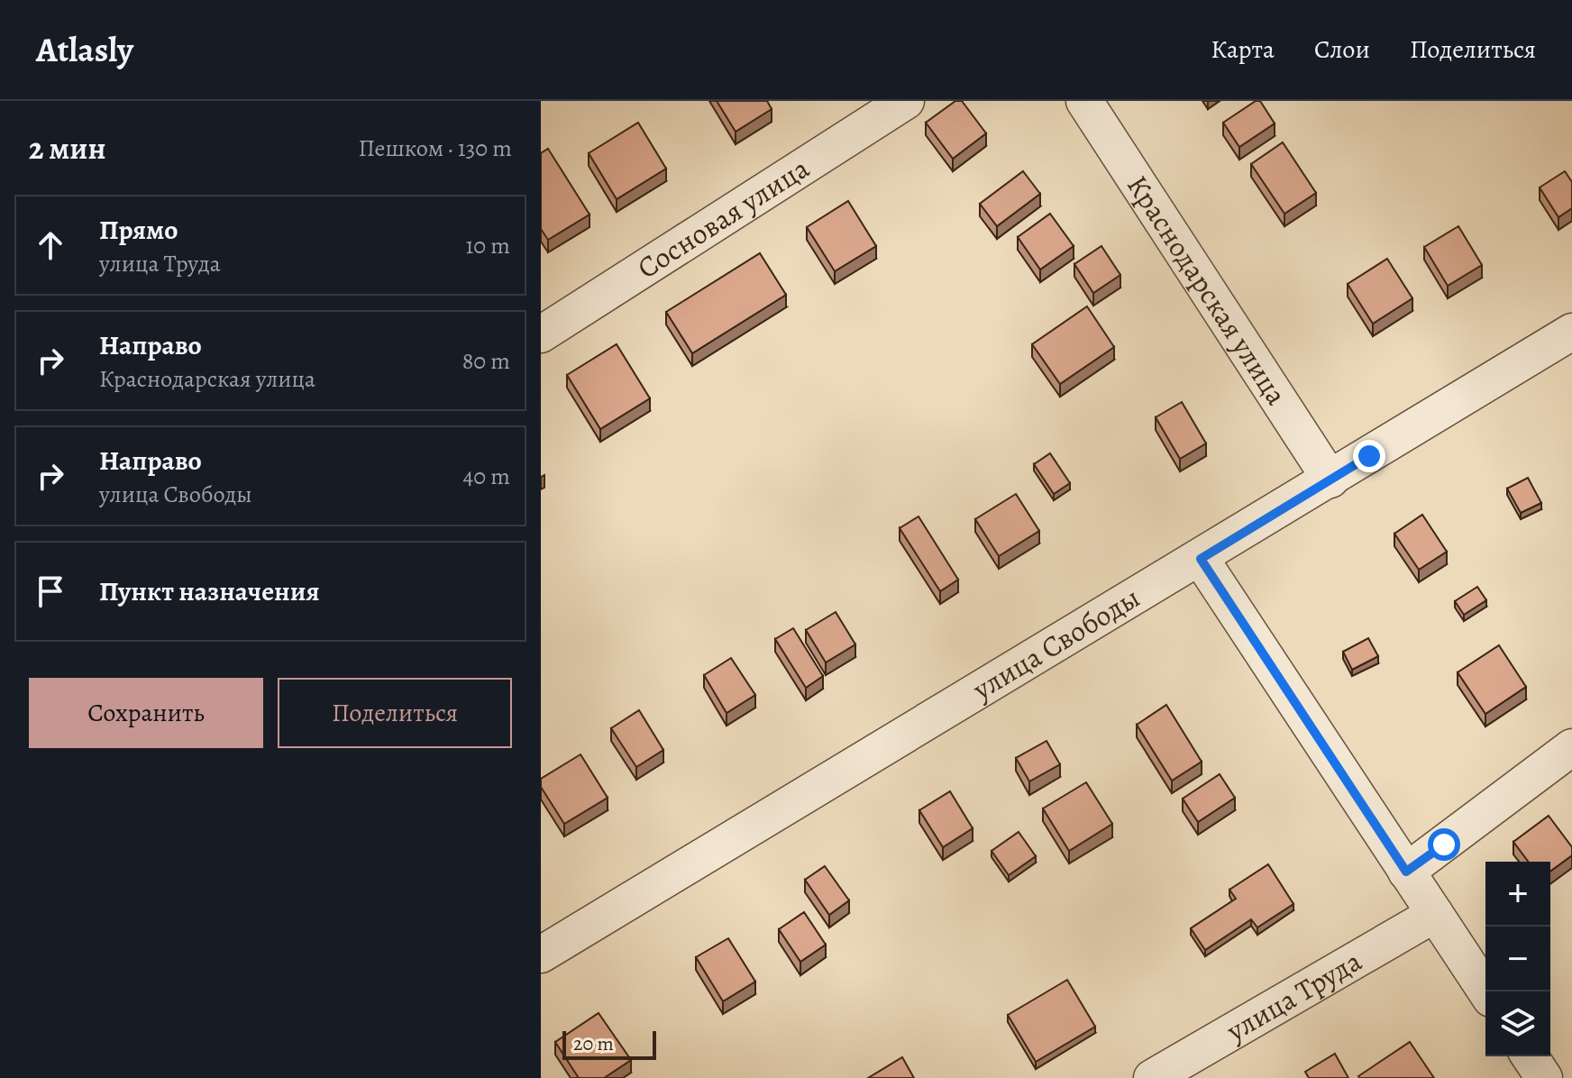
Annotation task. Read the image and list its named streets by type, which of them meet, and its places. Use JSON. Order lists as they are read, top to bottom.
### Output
{
  "streets": {
    "street": [
      "Сосновая улица",
      "Краснодарская улица",
      "улица Свободы",
      "улица Труда"
    ]
  },
  "crossings": [
    ["Краснодарская улица", "улица Свободы"]
  ],
  "scale_bar": "20 m",
  "page": {
    "header": "Atlasly",
    "nav": ["Карта", "Слои", "Поделиться"],
    "heading": ["2 мин", "Пешком · 130 m"],
    "list": [
      ["Прямо", "улица Труда", "10 m"],
      ["Направо", "Краснодарская улица", "80 m"],
      ["Направо", "улица Свободы", "40 m"],
      "Пункт назначения"
    ],
    "buttons": ["Сохранить", "Поделиться"],
    "map_buttons": ["+", "−"],
    "scale": "20 m"
  }
}
